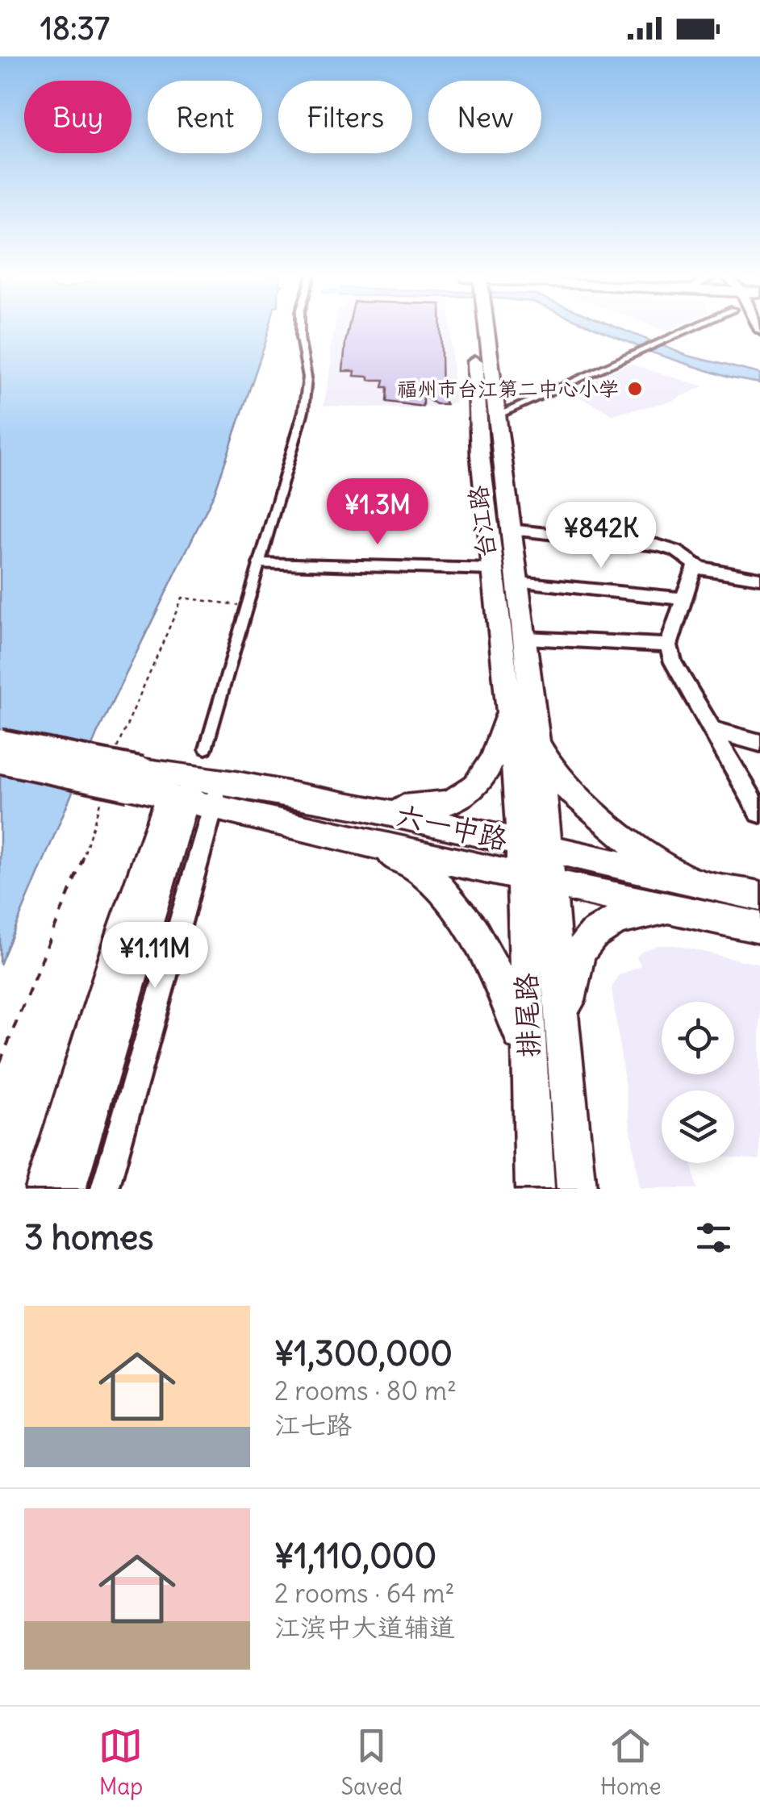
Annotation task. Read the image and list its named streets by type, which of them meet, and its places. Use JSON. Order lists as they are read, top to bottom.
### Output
{
  "streets": {
    "main road": ["台江路", "六一中路", "排尾路"]
  },
  "crossings": [
    ["台江路", "六一中路"],
    ["台江路", "排尾路"],
    ["六一中路", "排尾路"]
  ],
  "places": ["福州市台江第二中心小学"],
  "page": {
    "status": "18:37",
    "chip": [
      "Buy",
      "Rent",
      "Filters",
      "New"
    ],
    "price": ["¥1.3M", "¥842K", "¥1.11M"],
    "heading": "3 homes",
    "list": [
      {
        "name": "¥1,300,000",
        "note": "2 rooms · 80 m² · 江七路"
      },
      {
        "name": "¥1,110,000",
        "note": "2 rooms · 64 m² · 江滨中大道辅道"
      }
    ],
    "tabs": ["Map", "Saved", "Home"]
  }
}
